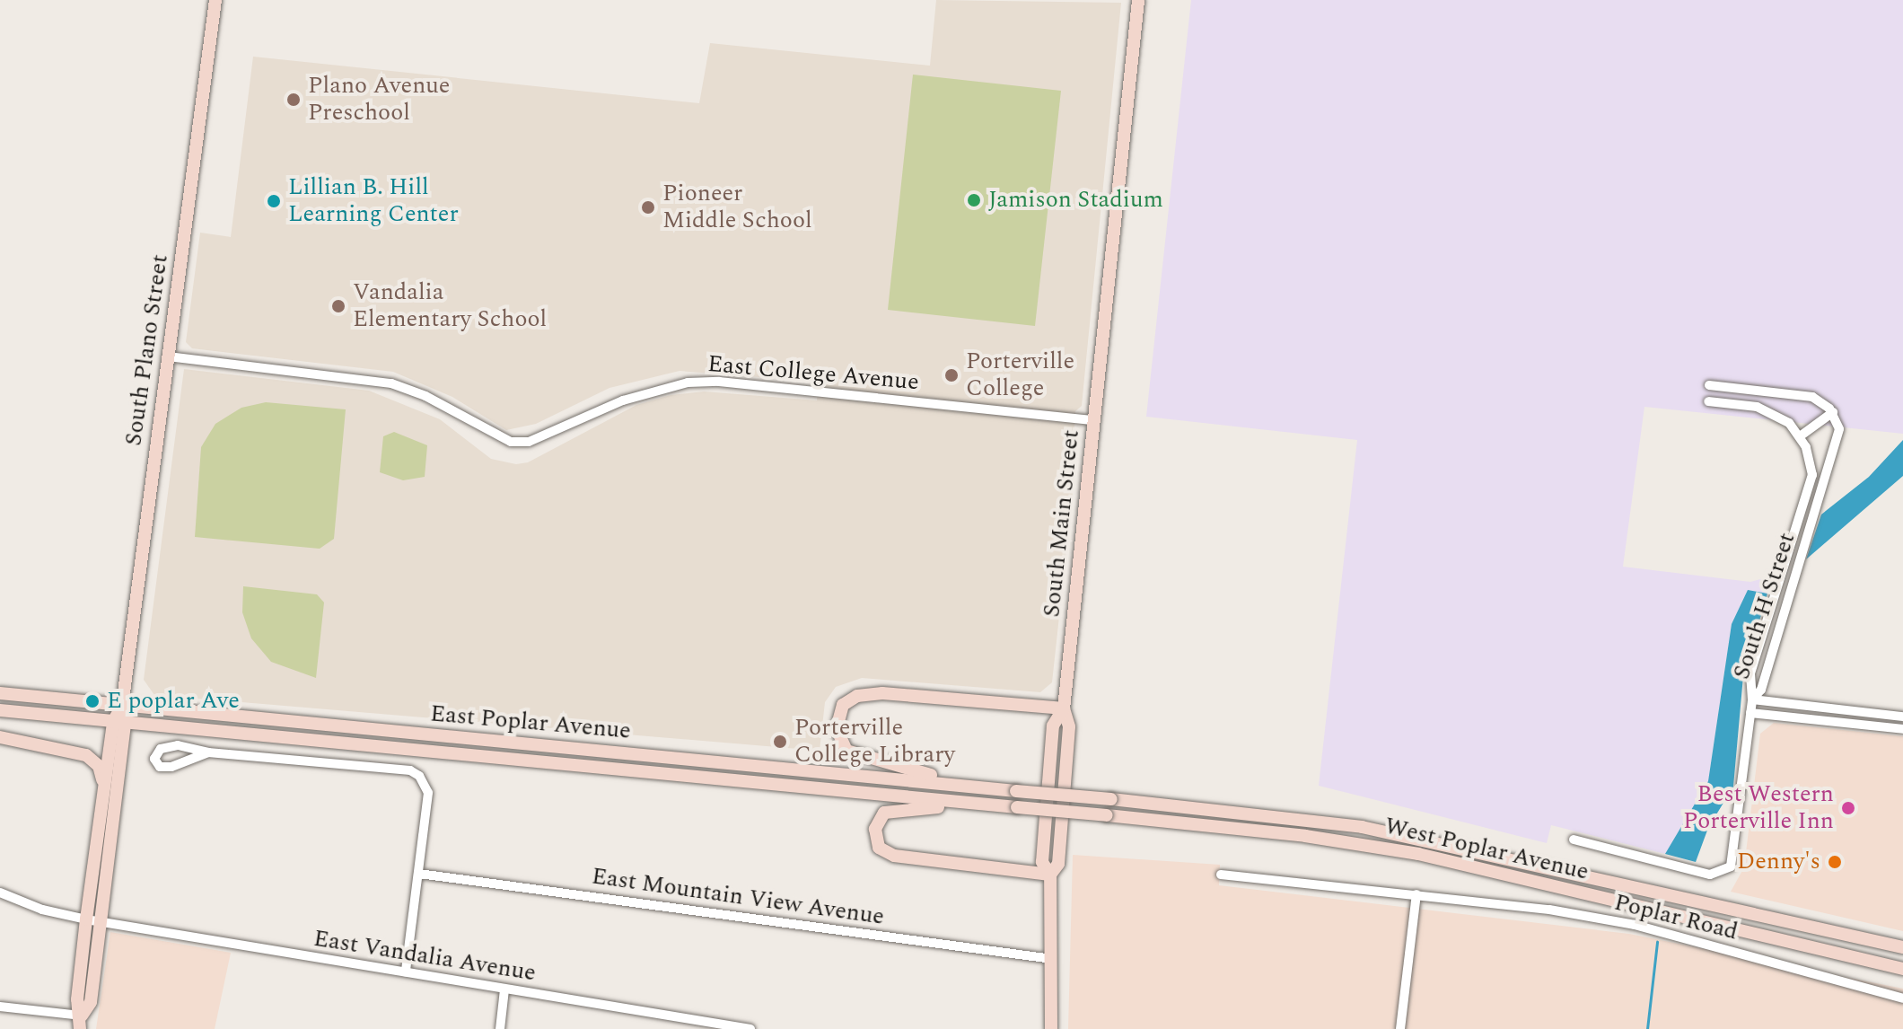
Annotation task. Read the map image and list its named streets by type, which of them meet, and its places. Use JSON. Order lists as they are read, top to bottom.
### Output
{
  "streets": {
    "main road": [
      "South Plano Street",
      "South Main Street",
      "East Poplar Avenue",
      "West Poplar Avenue"
    ],
    "street": [
      "East College Avenue",
      "South H Street",
      "East Mountain View Avenue",
      "Poplar Road",
      "East Vandalia Avenue"
    ]
  },
  "crossings": [
    ["South Plano Street", "East College Avenue"],
    ["South Plano Street", "East Poplar Avenue"],
    ["South Plano Street", "East Vandalia Avenue"],
    ["East College Avenue", "South Main Street"],
    ["South Main Street", "East Mountain View Avenue"],
    ["East Poplar Avenue", "West Poplar Avenue"]
  ],
  "places": [
    "Plano Avenue Preschool",
    "Jamison Stadium",
    "Lillian B. Hill Learning Center",
    "Pioneer Middle School",
    "Vandalia Elementary School",
    "Porterville College",
    "E poplar Ave",
    "Porterville College Library",
    "Best Western Porterville Inn",
    "Denny's"
  ]
}
